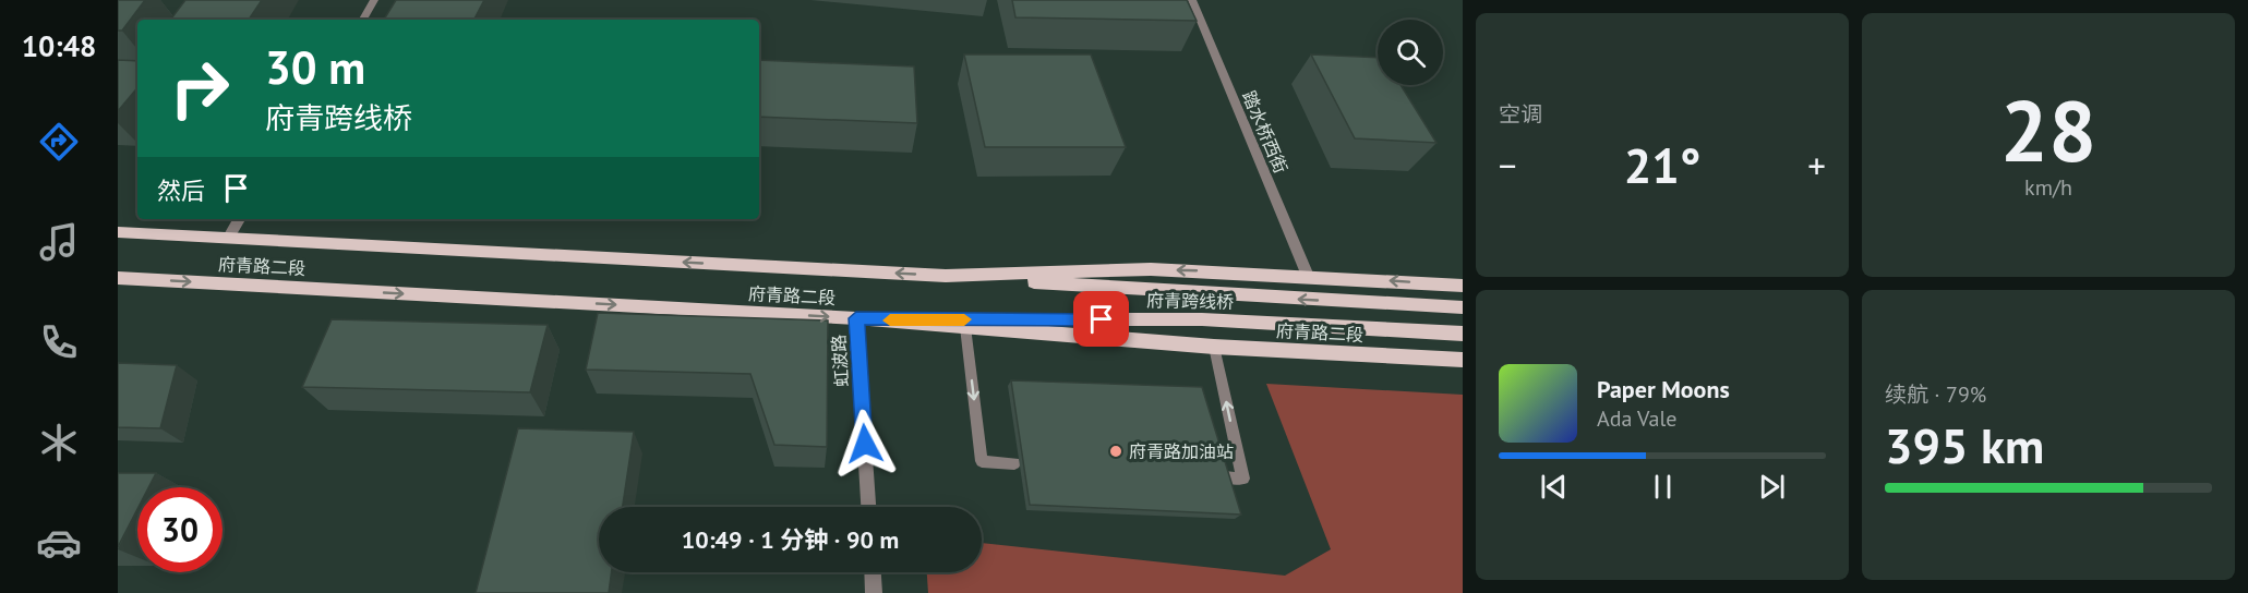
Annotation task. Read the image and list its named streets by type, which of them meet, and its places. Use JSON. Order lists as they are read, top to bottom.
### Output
{
  "streets": {
    "main road": ["府青路二段", "府青跨线桥"],
    "street": ["踏水桥西街", "虹波路"]
  },
  "crossings": [
    ["踏水桥西街", "府青路二段"],
    ["府青路二段", "府青跨线桥"],
    ["府青路二段", "虹波路"]
  ],
  "places": ["府青路加油站"],
  "page": {
    "tabs": "10:48",
    "tile": [
      "空调",
      ["28", "km/h"],
      ["续航 · 79%", "395 km"]
    ],
    "turn": ["30 m", "府青跨线桥"],
    "heat": ["−", "21°", "+"],
    "then": "然后",
    "song": ["Paper Moons", "Ada Vale"],
    "limit": "30",
    "trip": "10:49 · 1 分钟 · 90 m"
  }
}
